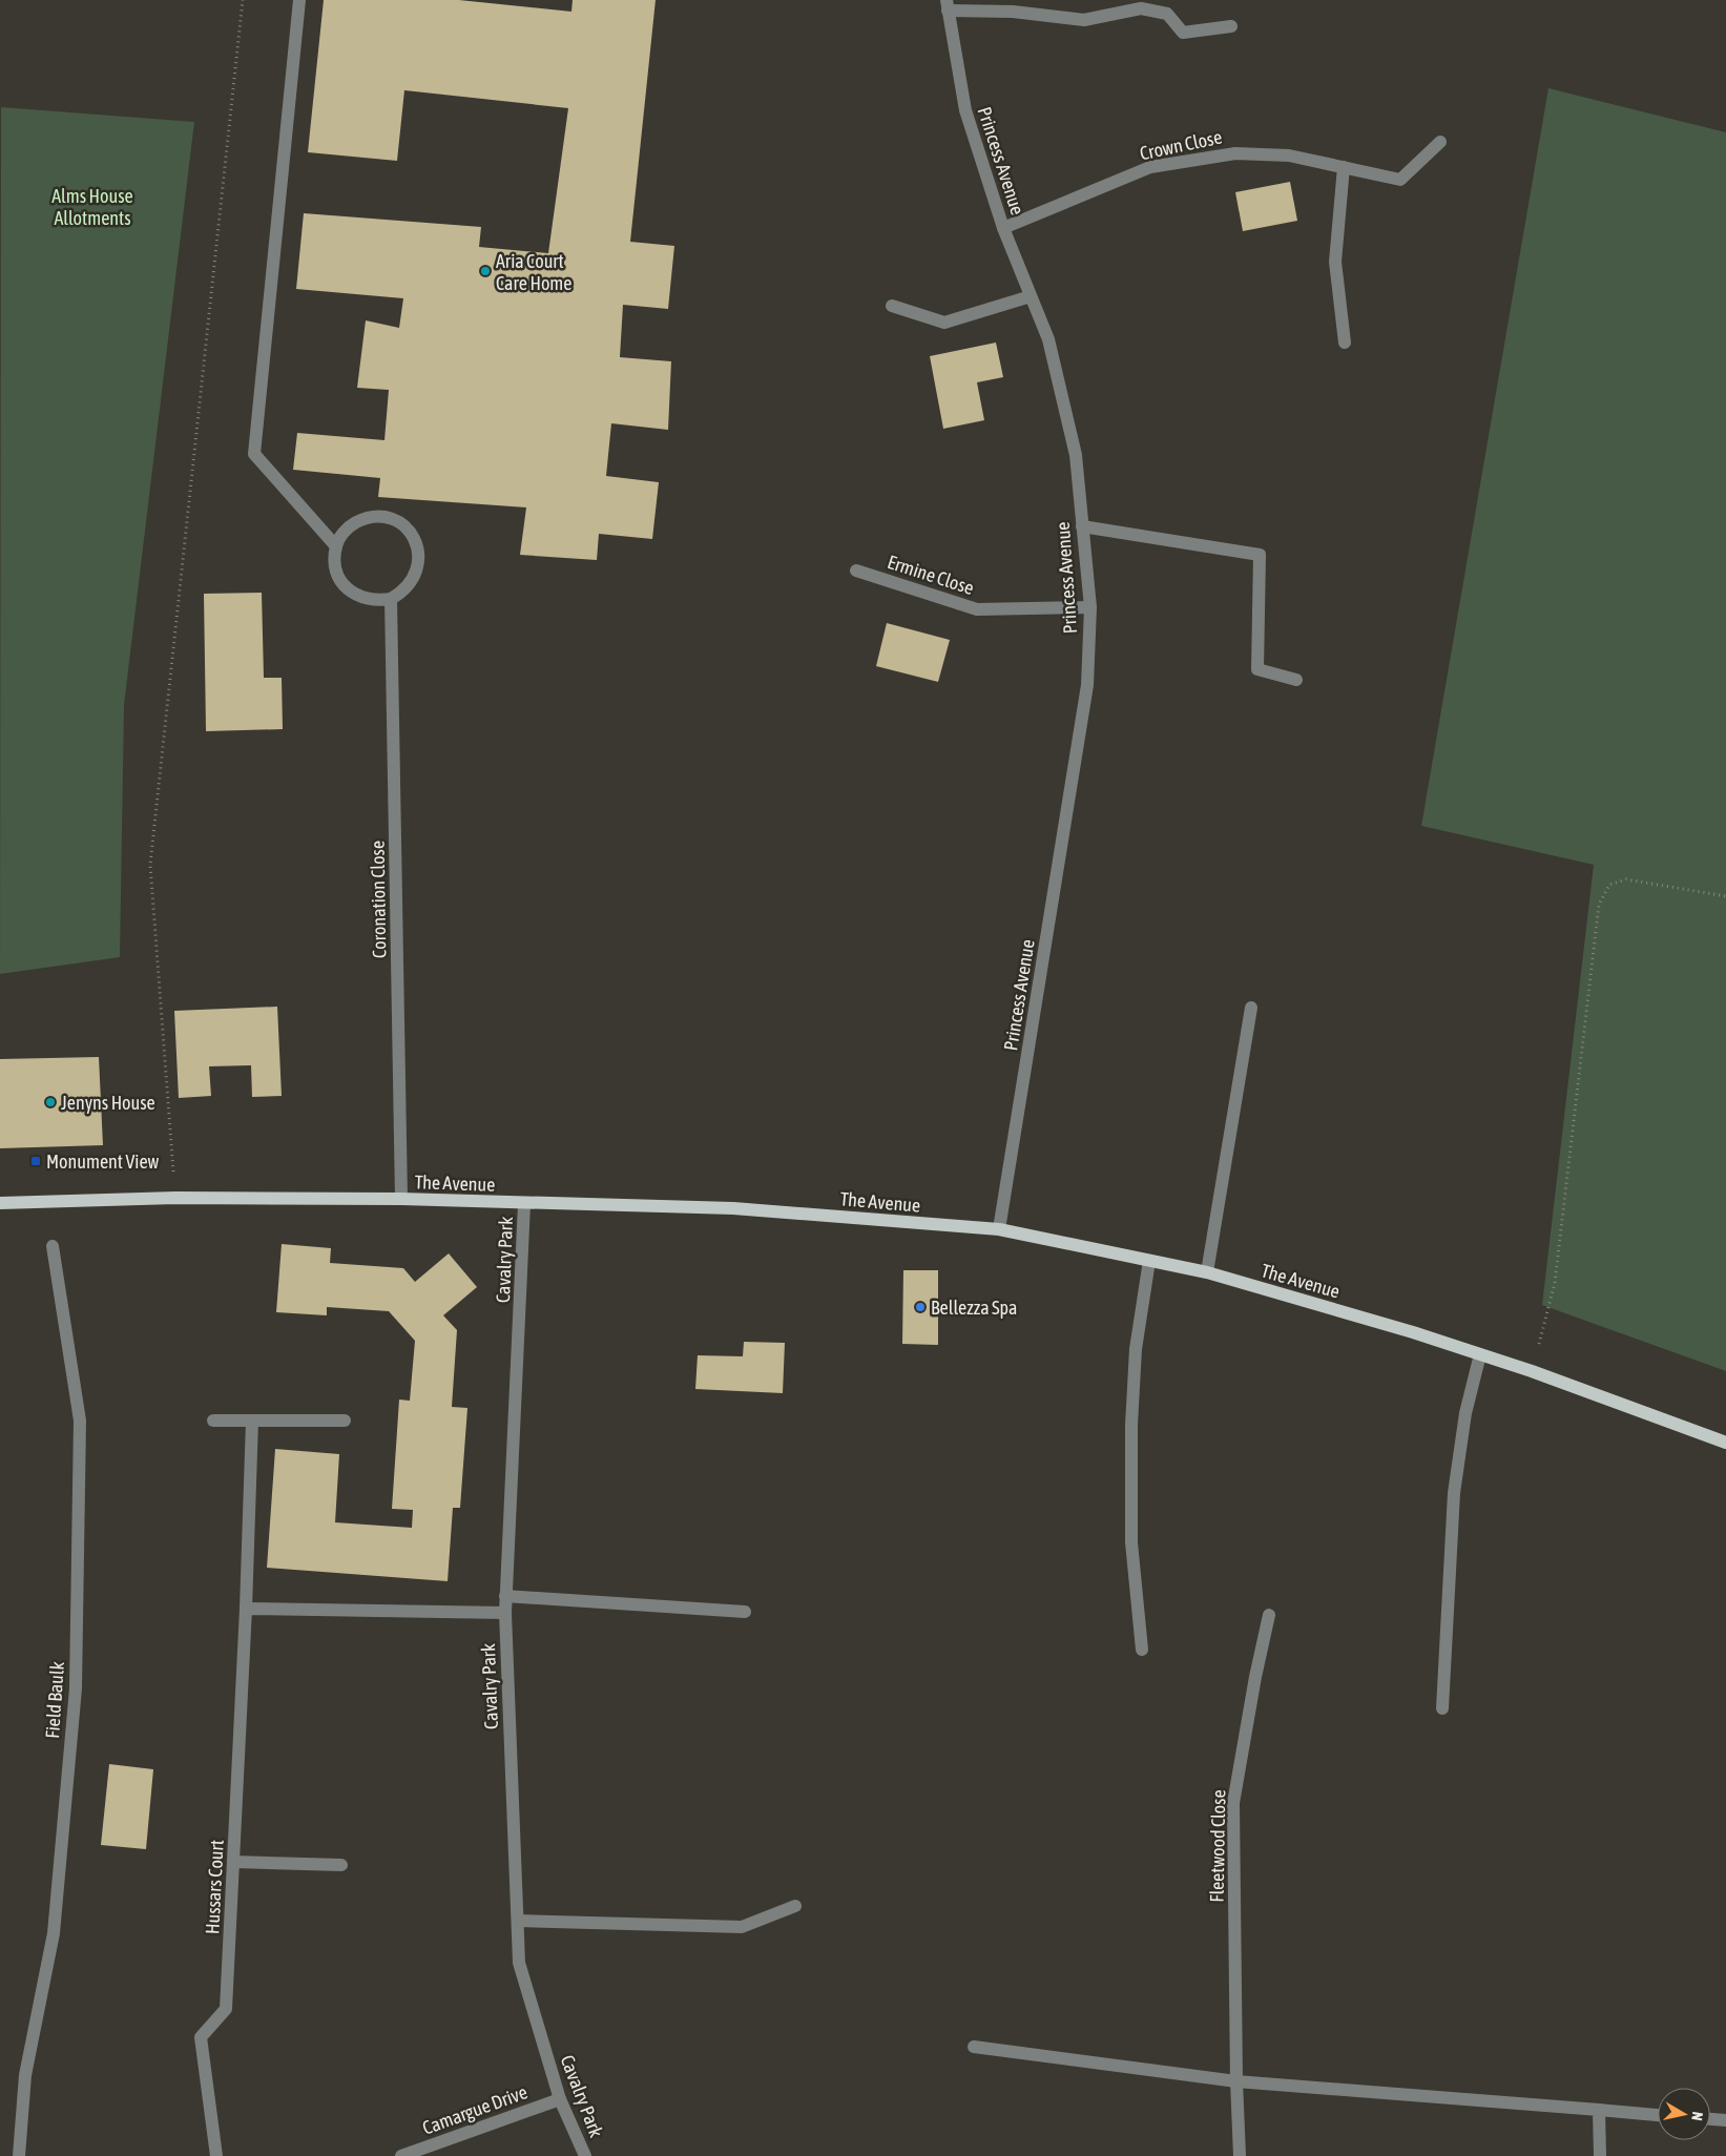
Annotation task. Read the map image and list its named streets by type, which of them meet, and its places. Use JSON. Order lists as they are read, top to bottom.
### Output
{
  "streets": {
    "main road": ["The Avenue"],
    "street": [
      "Crown Close",
      "Princess Avenue",
      "Ermine Close",
      "Coronation Close",
      "Cavalry Park",
      "Field Baulk",
      "Fleetwood Close",
      "Hussars Court",
      "Camargue Drive"
    ]
  },
  "crossings": [
    ["Crown Close", "Princess Avenue"],
    ["Princess Avenue", "Ermine Close"],
    ["Princess Avenue", "The Avenue"],
    ["Coronation Close", "The Avenue"],
    ["The Avenue", "Cavalry Park"],
    ["Cavalry Park", "Camargue Drive"]
  ],
  "parks": ["Alms House Allotments"],
  "places": {
    "other": ["Aria Court Care Home", "Jenyns House", "Bellezza Spa"],
    "transit": ["Monument View"]
  },
  "north": "right"
}
